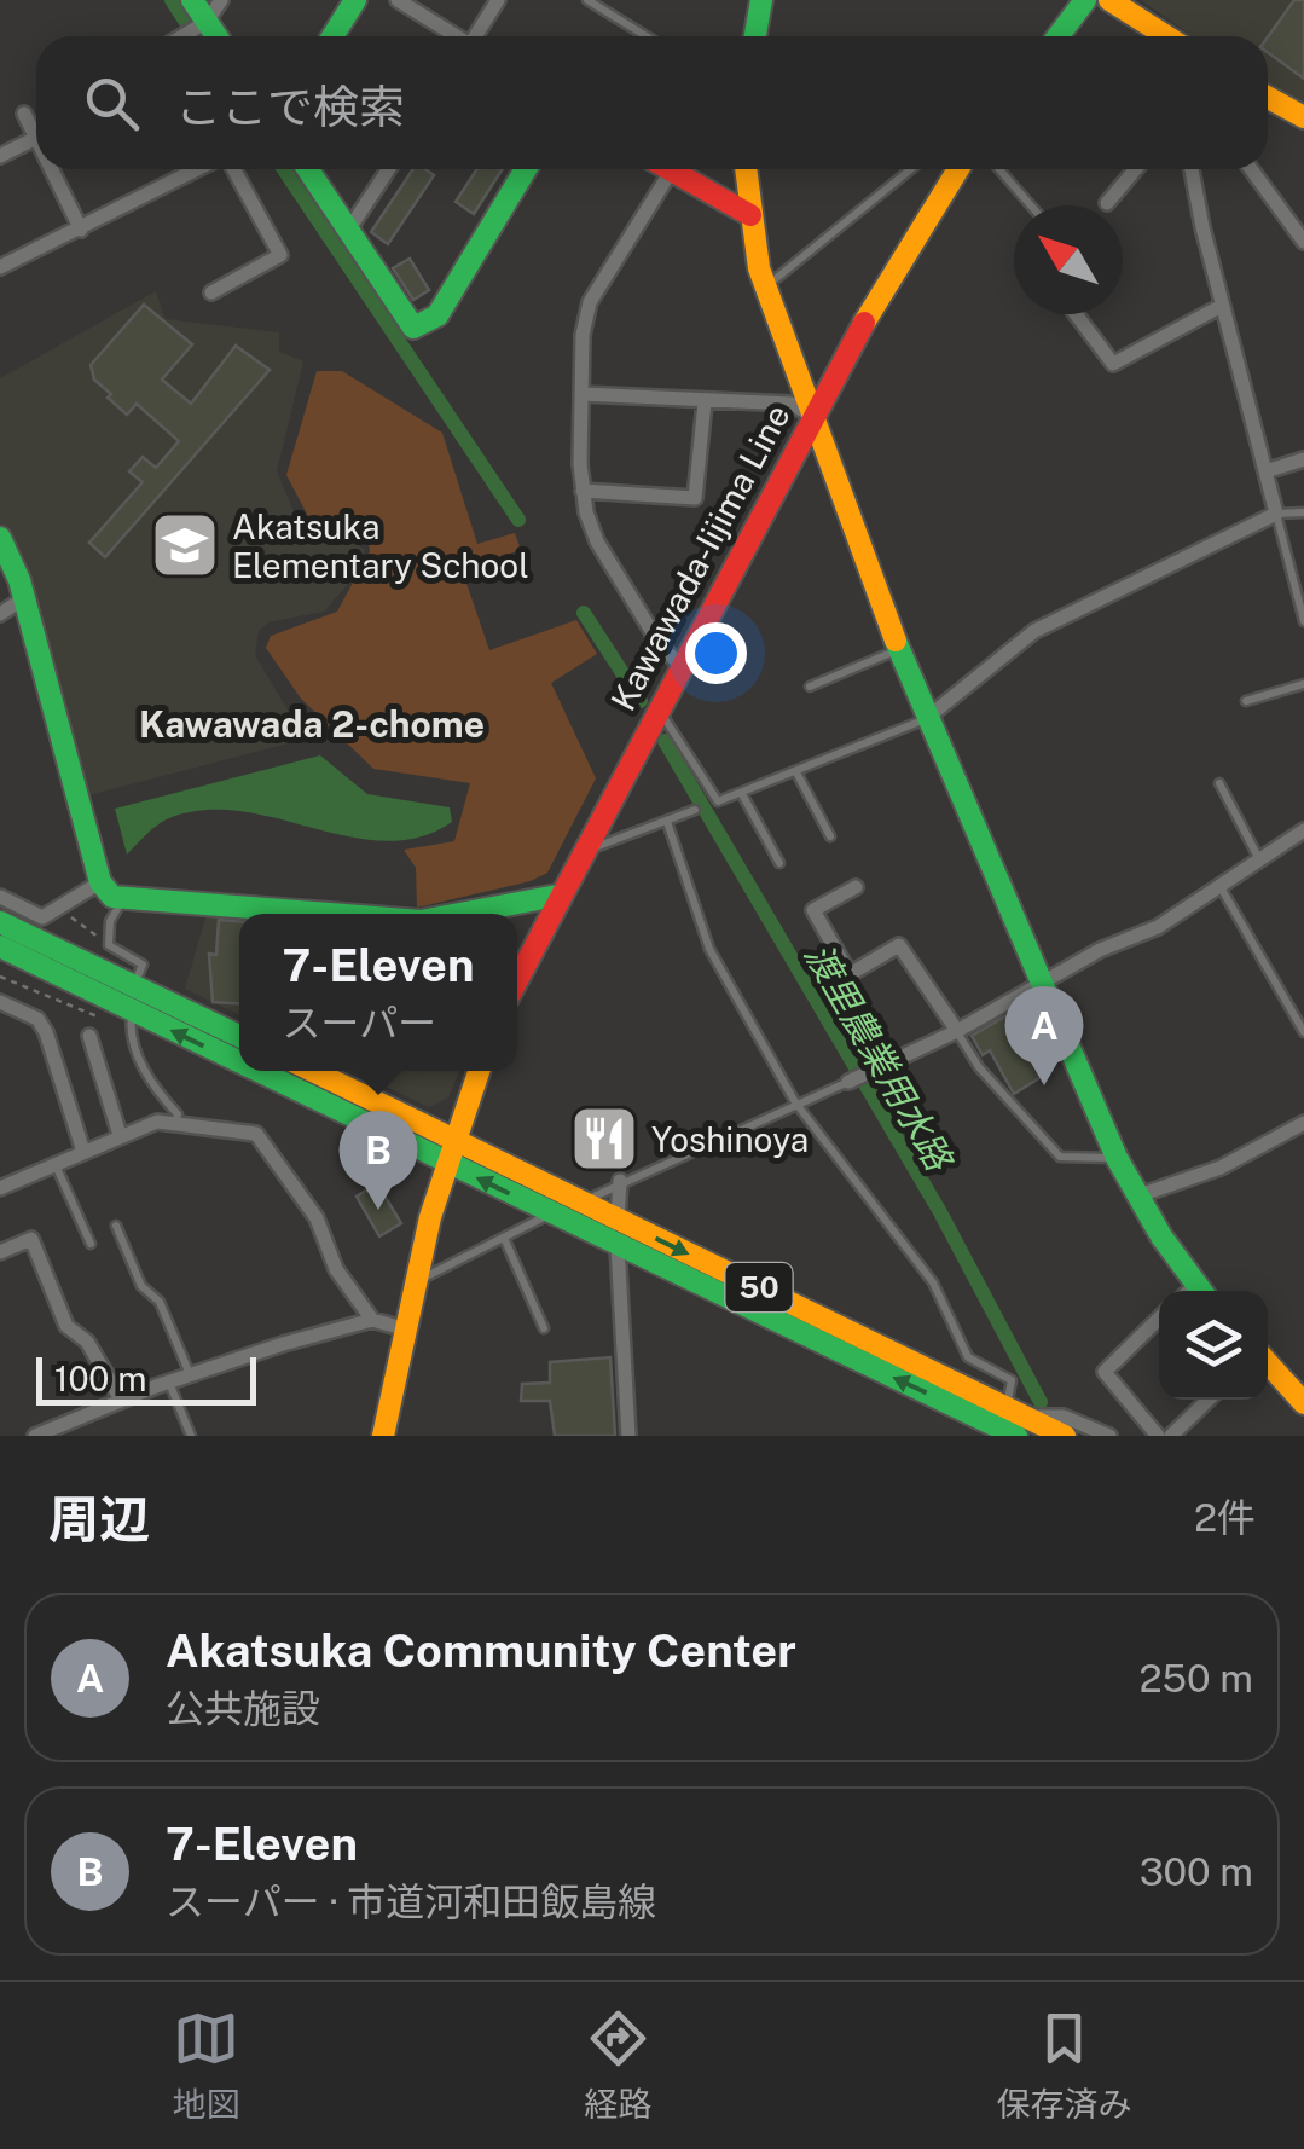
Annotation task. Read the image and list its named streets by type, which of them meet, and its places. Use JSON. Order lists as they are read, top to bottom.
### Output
{
  "streets": {
    "main road": ["Kawawada-Iijima Line", "50"]
  },
  "districts": ["Kawawada 2-chome"],
  "water": ["渡里農業用水路"],
  "places": {
    "school or university": ["Akatsuka Elementary School"],
    "restaurant": ["Yoshinoya"]
  },
  "scale_bar": "100 m",
  "north": "top left",
  "page": {
    "search": "ここで検索",
    "popup": ["7-Eleven", "スーパー"],
    "pins": ["A", "B"],
    "scale": "100 m",
    "heading": ["周辺", "2件"],
    "list": [
      {
        "mark": "A",
        "name": "Akatsuka Community Center",
        "note": "公共施設",
        "value": "250 m"
      },
      {
        "mark": "B",
        "name": "7-Eleven",
        "note": "スーパー · 市道河和田飯島線",
        "value": "300 m"
      }
    ],
    "nav": ["地図", "経路", "保存済み"]
  }
}
